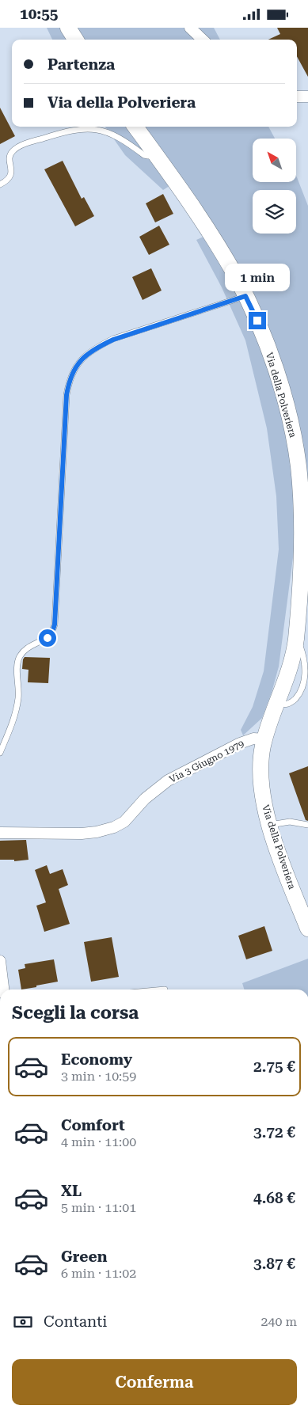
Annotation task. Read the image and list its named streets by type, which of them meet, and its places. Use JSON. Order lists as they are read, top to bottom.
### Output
{
  "streets": {
    "main road": ["Via della Polveriera"],
    "street": ["Via 3 Giugno 1979"]
  },
  "crossings": [
    ["Via della Polveriera", "Via 3 Giugno 1979"]
  ],
  "north": "top left",
  "page": {
    "status": "10:55",
    "banner": ["Partenza", "Via della Polveriera"],
    "bubble": "1 min",
    "heading": "Scegli la corsa",
    "list": [
      {
        "name": "Economy",
        "note": "3 min · 10:59",
        "value": "2.75 €"
      },
      {
        "name": "Comfort",
        "note": "4 min · 11:00",
        "value": "3.72 €"
      },
      {
        "name": "XL",
        "note": "5 min · 11:01",
        "value": "4.68 €"
      },
      {
        "name": "Green",
        "note": "6 min · 11:02",
        "value": "3.87 €"
      }
    ],
    "pay": ["Contanti", "240 m"],
    "buttons": "Conferma"
  }
}
